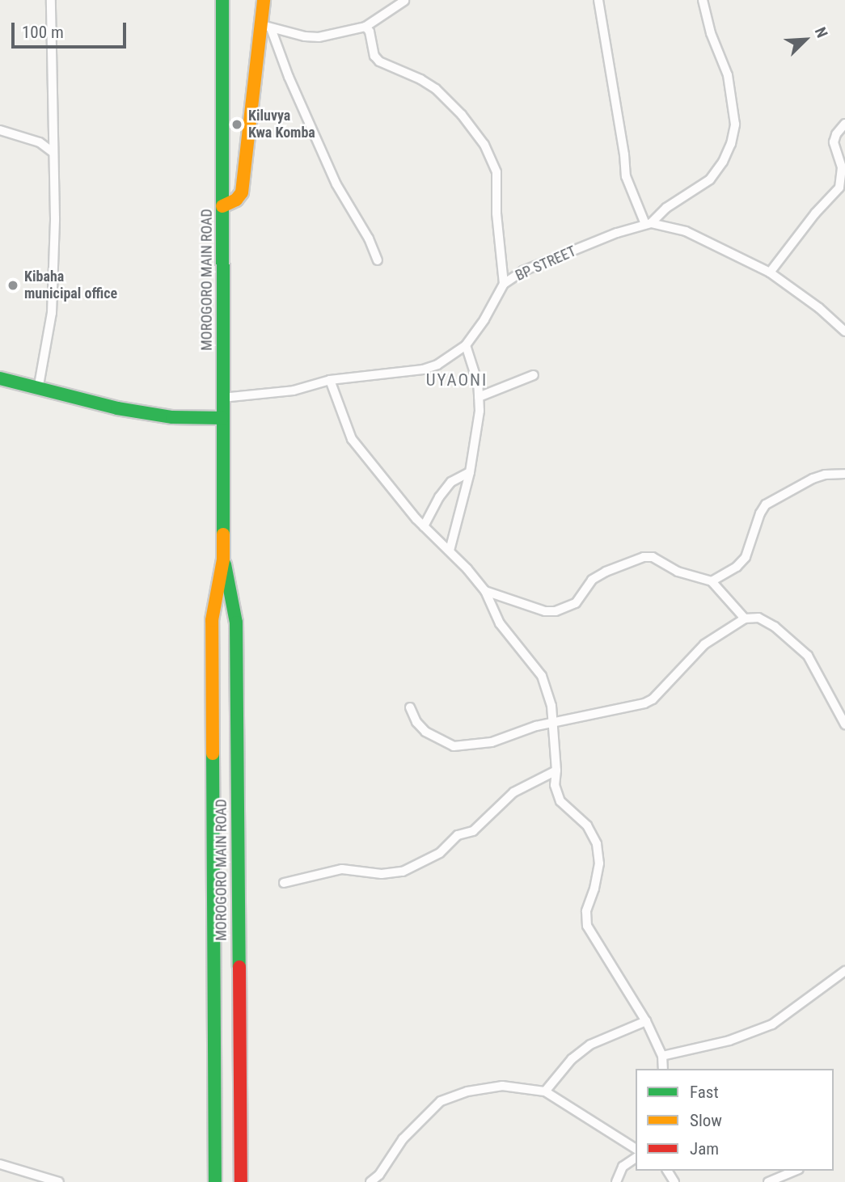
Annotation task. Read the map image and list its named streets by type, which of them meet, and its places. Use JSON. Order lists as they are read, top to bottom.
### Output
{
  "streets": {
    "main road": ["MOROGORO MAIN ROAD"],
    "street": ["BP STREET"]
  },
  "crossings": [
    ["BP STREET", "MOROGORO MAIN ROAD"]
  ],
  "districts": ["UYAONI"],
  "places": ["Kiluvya Kwa Komba", "Kibaha municipal office"],
  "legend": ["Fast", "Slow", "Jam"],
  "scale_bar": "100 m",
  "north": "top right"
}
